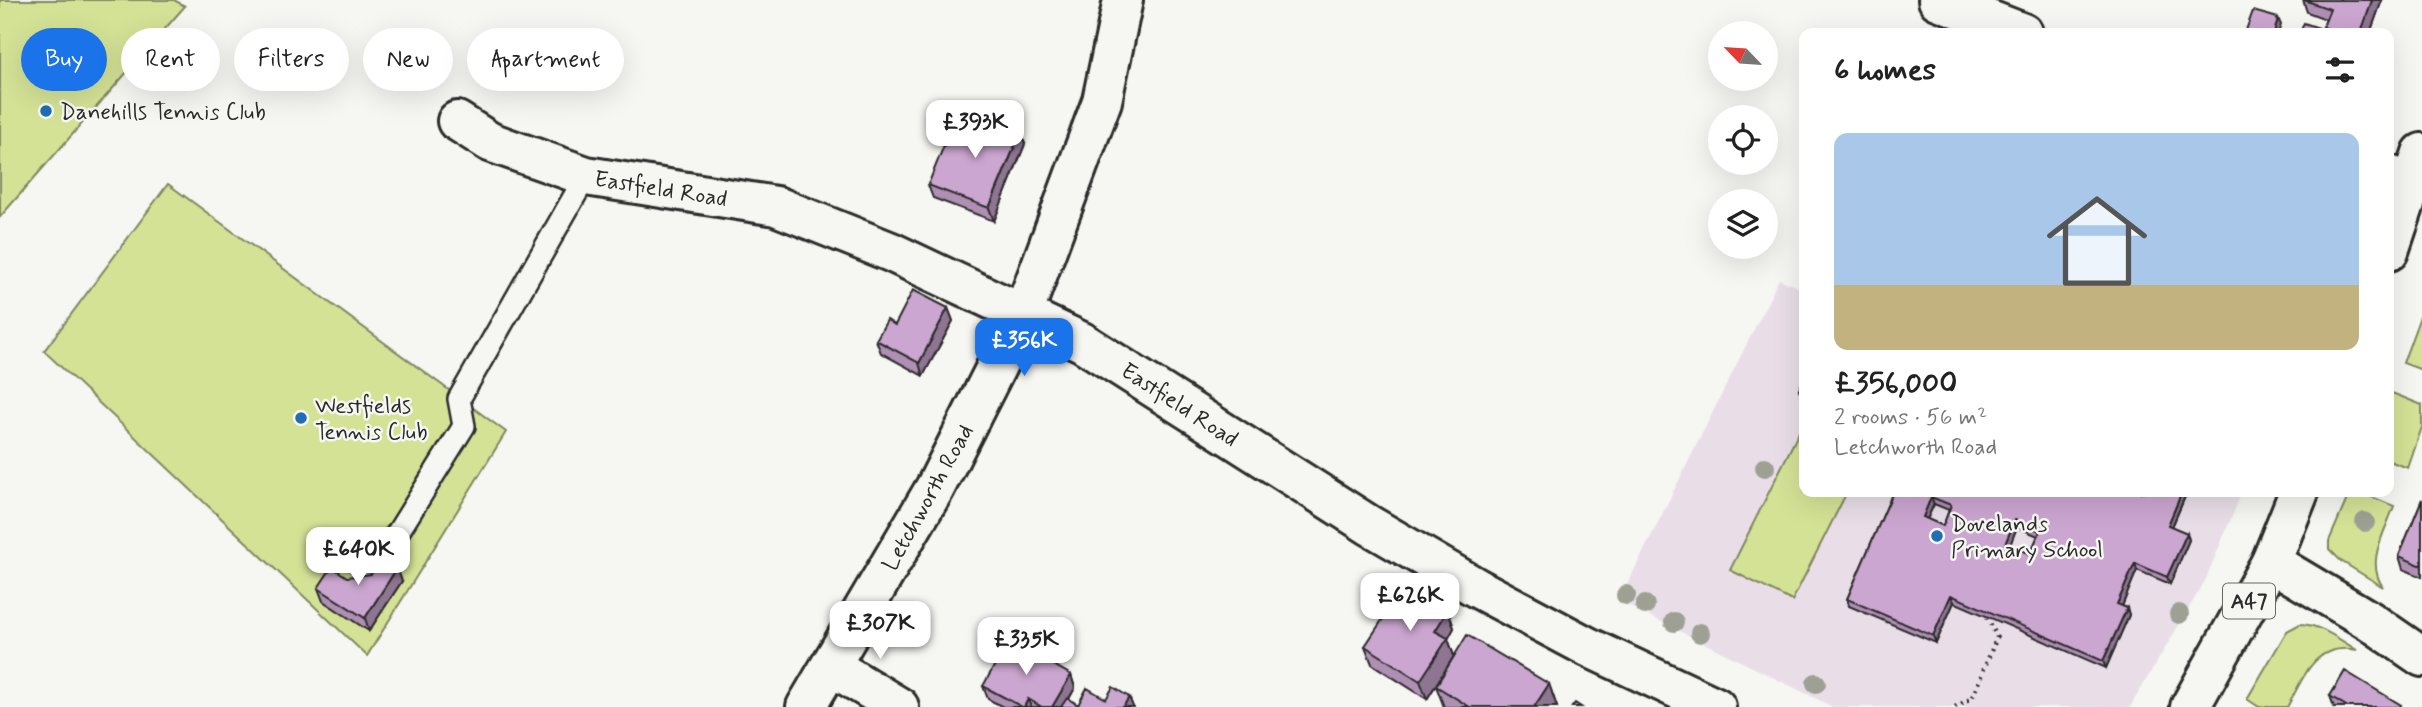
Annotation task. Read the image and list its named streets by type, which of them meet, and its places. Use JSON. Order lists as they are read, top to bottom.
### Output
{
  "streets": {
    "street": ["Eastfield Road", "Letchworth Road", "A47"]
  },
  "crossings": [
    ["Eastfield Road", "Letchworth Road"]
  ],
  "places": ["Danehills Tennis Club", "Westfields Tennis Club", "Dovelands Primary School"],
  "north": "top left",
  "page": {
    "chip": [
      "Buy",
      "Rent",
      "Filters",
      "New",
      "Apartment"
    ],
    "heading": "6 homes",
    "price": [
      "£393K",
      "£356K",
      "£640K",
      "£626K",
      "£307K",
      "£335K"
    ],
    "list": [
      {
        "name": "£356,000",
        "note": "2 rooms · 56 m² · Letchworth Road"
      }
    ]
  }
}
